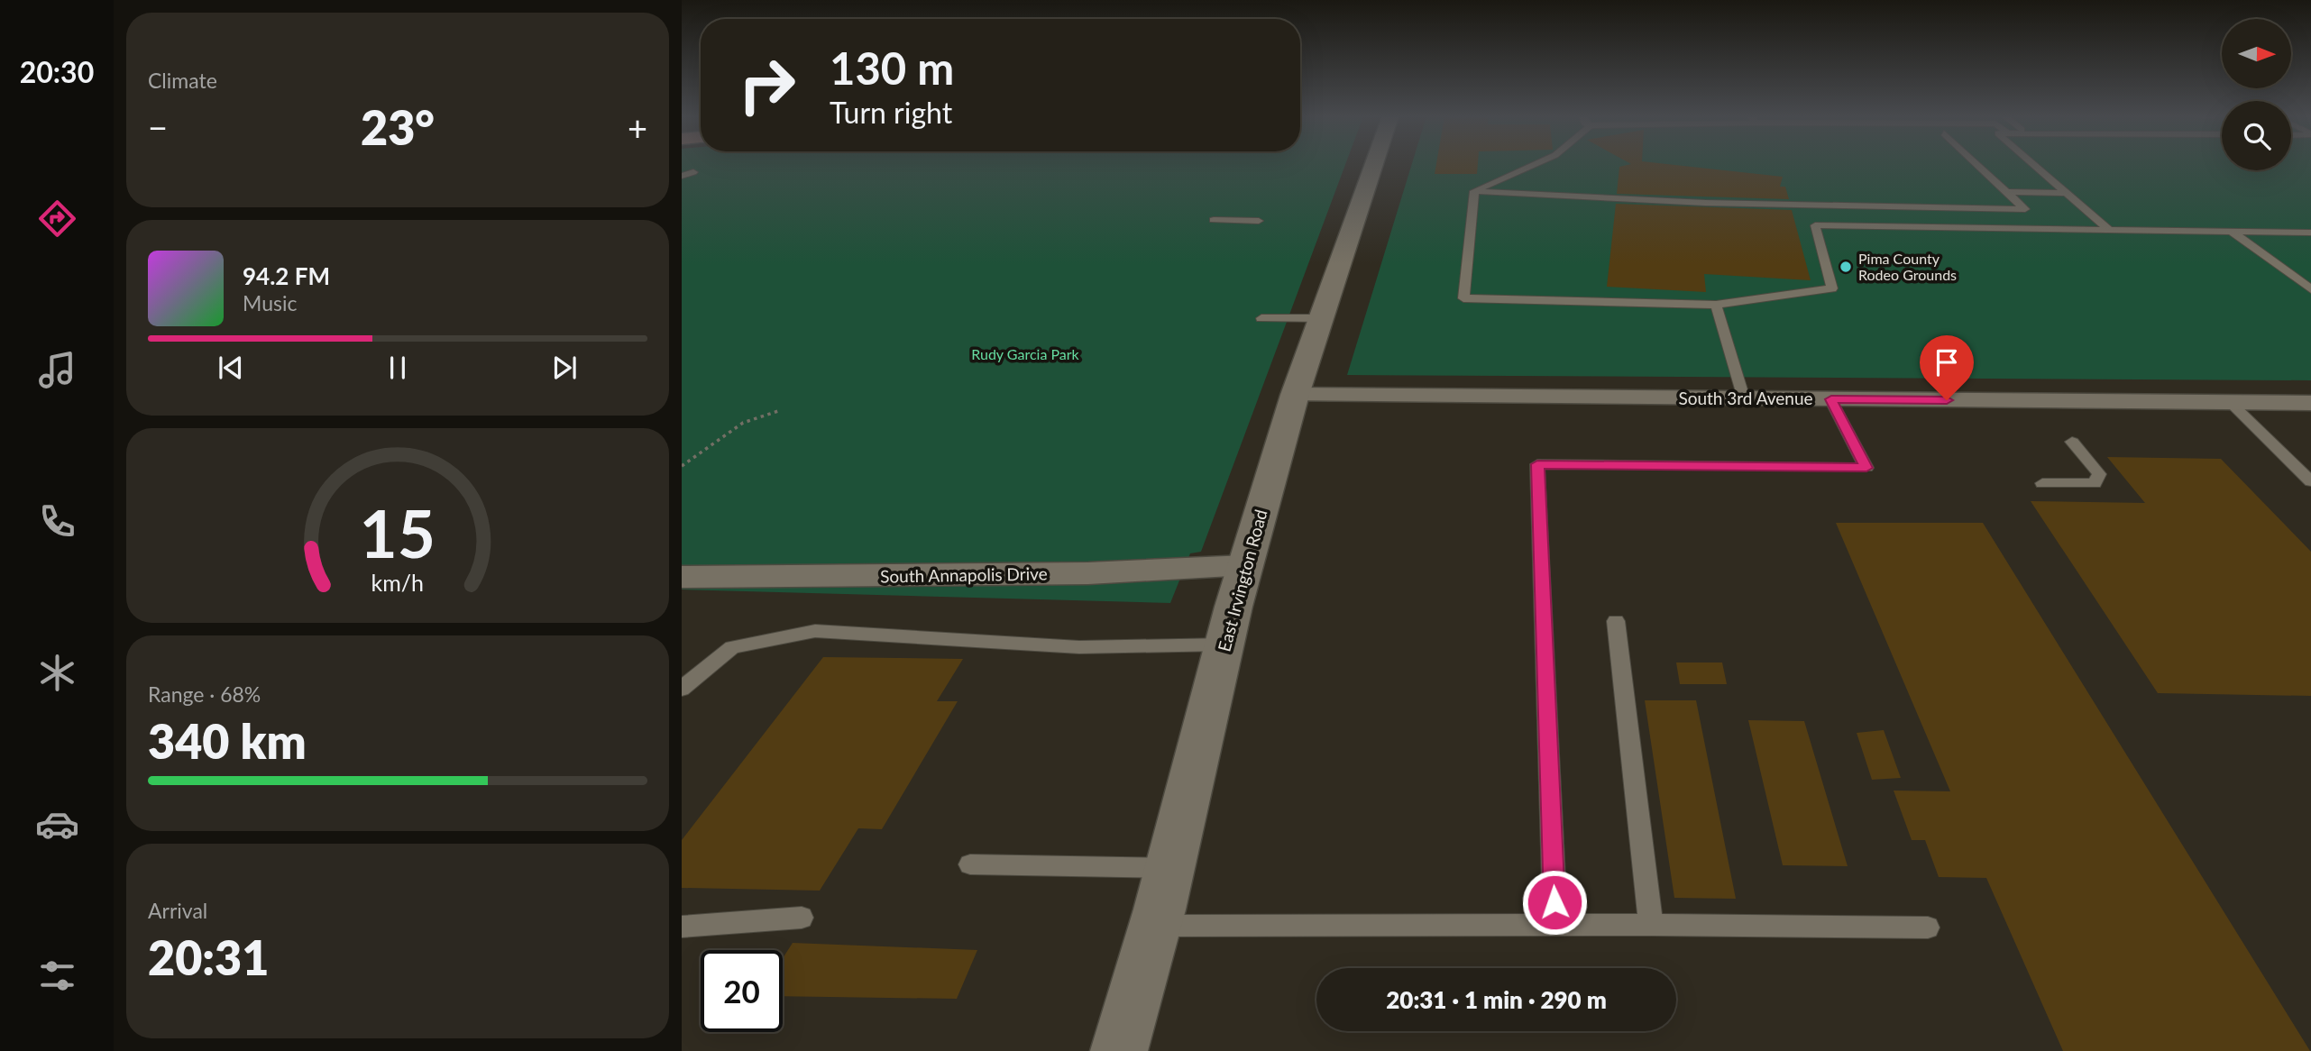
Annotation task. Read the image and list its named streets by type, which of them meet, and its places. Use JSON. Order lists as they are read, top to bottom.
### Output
{
  "streets": {
    "main road": ["East Irvington Road"],
    "street": ["South 3rd Avenue", "South Annapolis Drive"]
  },
  "crossings": [
    ["South 3rd Avenue", "East Irvington Road"],
    ["South Annapolis Drive", "East Irvington Road"]
  ],
  "parks": ["Rudy Garcia Park"],
  "places": ["Pima County Rodeo Grounds"],
  "north": "right",
  "page": {
    "tabs": "20:30",
    "tile": [
      "Climate",
      ["Range · 68%", "340 km"],
      ["Arrival", "20:31"]
    ],
    "turn": ["130 m", "Turn right"],
    "heat": ["−", "23°", "+"],
    "song": ["94.2 FM", "Music"],
    "limit": "20",
    "trip": "20:31 · 1 min · 290 m",
    "gauge": ["15", "km/h"]
  }
}
